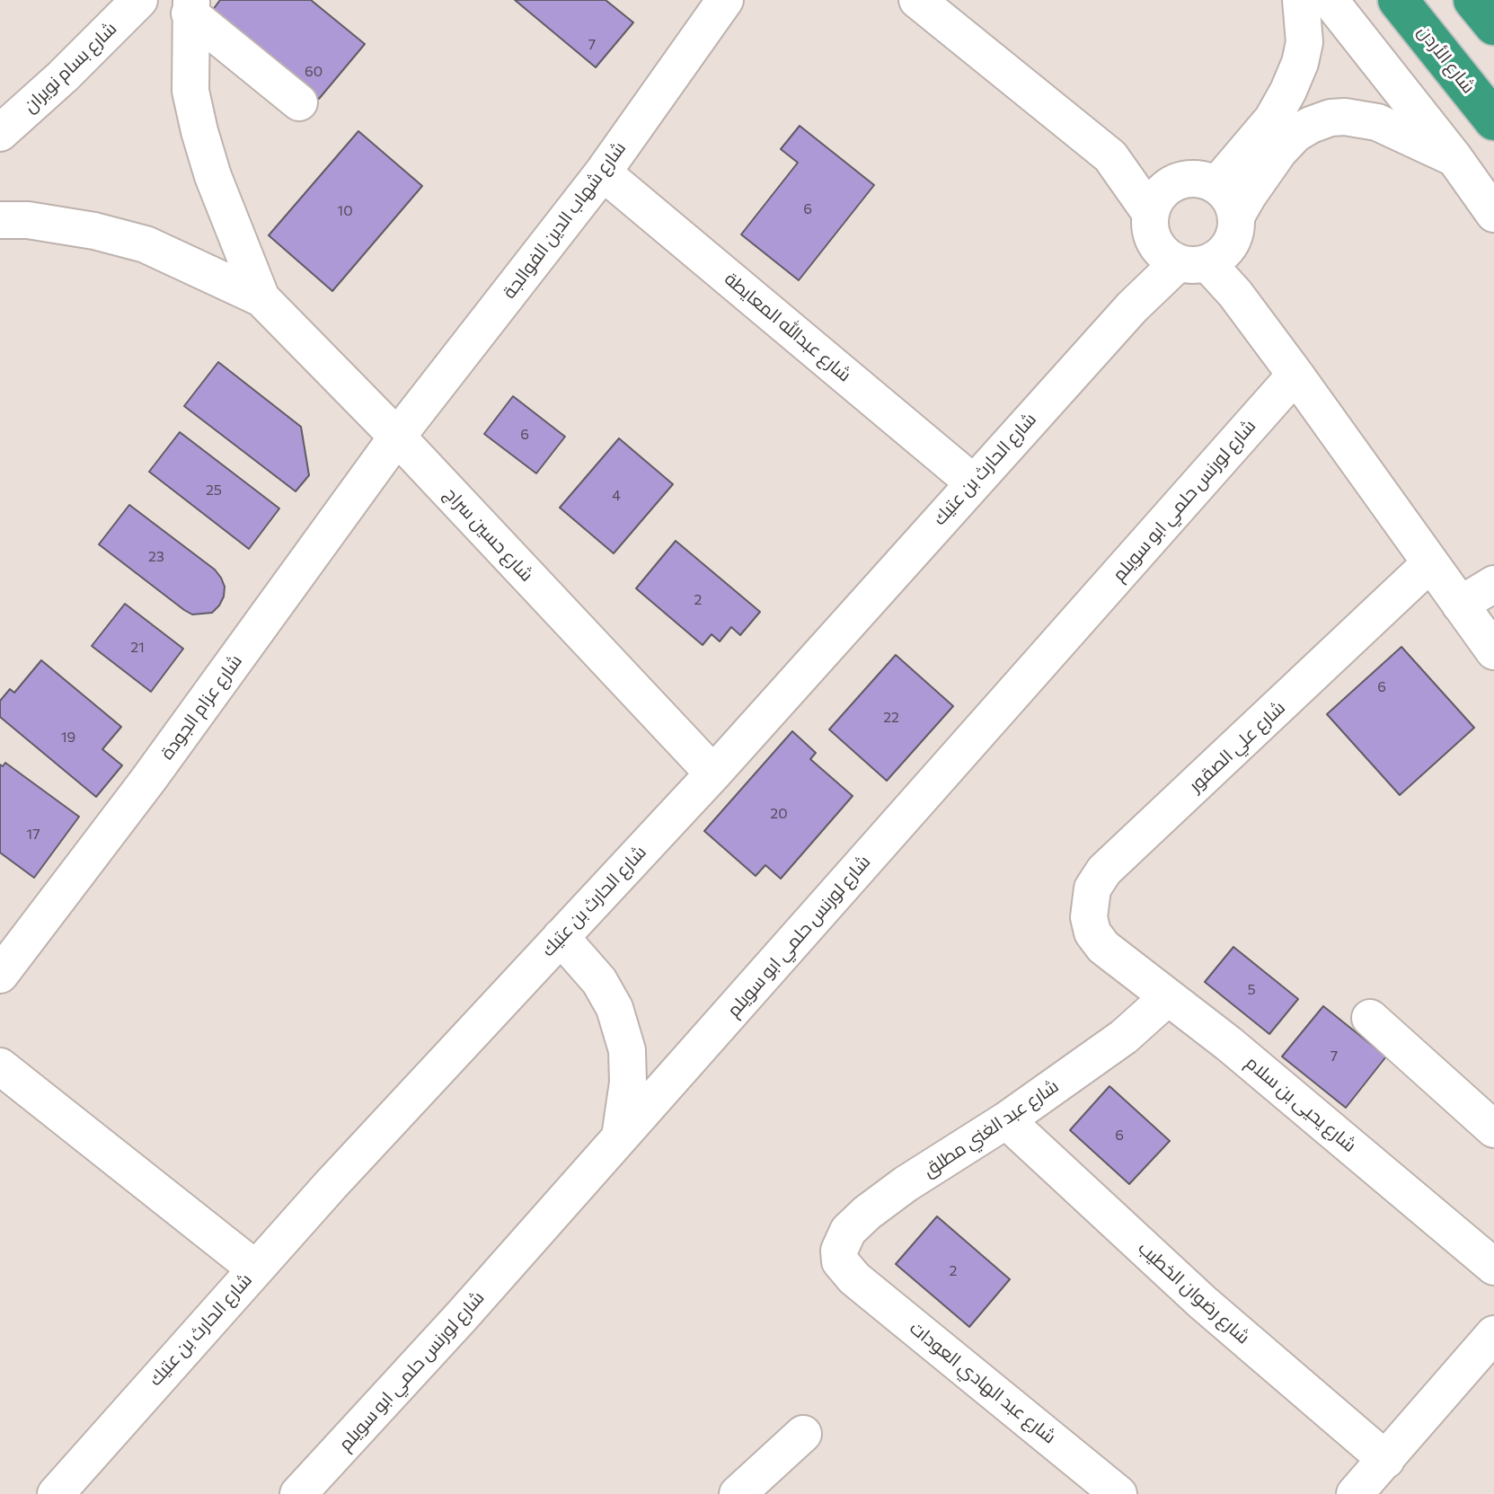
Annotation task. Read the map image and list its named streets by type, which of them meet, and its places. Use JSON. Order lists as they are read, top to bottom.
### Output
{
  "streets": {
    "highway": ["شارع الأردن"],
    "street": [
      "شارع بسام نويران",
      "شارع شهاب الدين الفوالجة",
      "شارع عبدالله المعايطة",
      "شارع الحارث بن عتيك",
      "شارع لورنس حلمي ابو سويلم",
      "شارع حسين سراج",
      "شارع عزام الجودة",
      "شارع علي الصقور",
      "شارع يحيى بن سلام",
      "شارع عبد الغني مطلق",
      "شارع رضوان الخطيب",
      "شارع عبد الهادي العودات"
    ]
  },
  "crossings": [
    ["شارع شهاب الدين الفوالجة", "شارع عبدالله المعايطة"],
    ["شارع شهاب الدين الفوالجة", "شارع حسين سراج"],
    ["شارع شهاب الدين الفوالجة", "شارع عزام الجودة"],
    ["شارع عبدالله المعايطة", "شارع الحارث بن عتيك"],
    ["شارع الحارث بن عتيك", "شارع حسين سراج"],
    ["شارع حسين سراج", "شارع عزام الجودة"],
    ["شارع علي الصقور", "شارع يحيى بن سلام"],
    ["شارع يحيى بن سلام", "شارع عبد الغني مطلق"],
    ["شارع عبد الغني مطلق", "شارع رضوان الخطيب"],
    ["شارع عبد الغني مطلق", "شارع عبد الهادي العودات"]
  ],
  "house_numbers": [
    "7",
    "60",
    "6",
    "10",
    "6",
    "25",
    "4",
    "23",
    "2",
    "21",
    "6",
    "22",
    "19",
    "20",
    "17",
    "5",
    "7",
    "6",
    "2"
  ]
}
